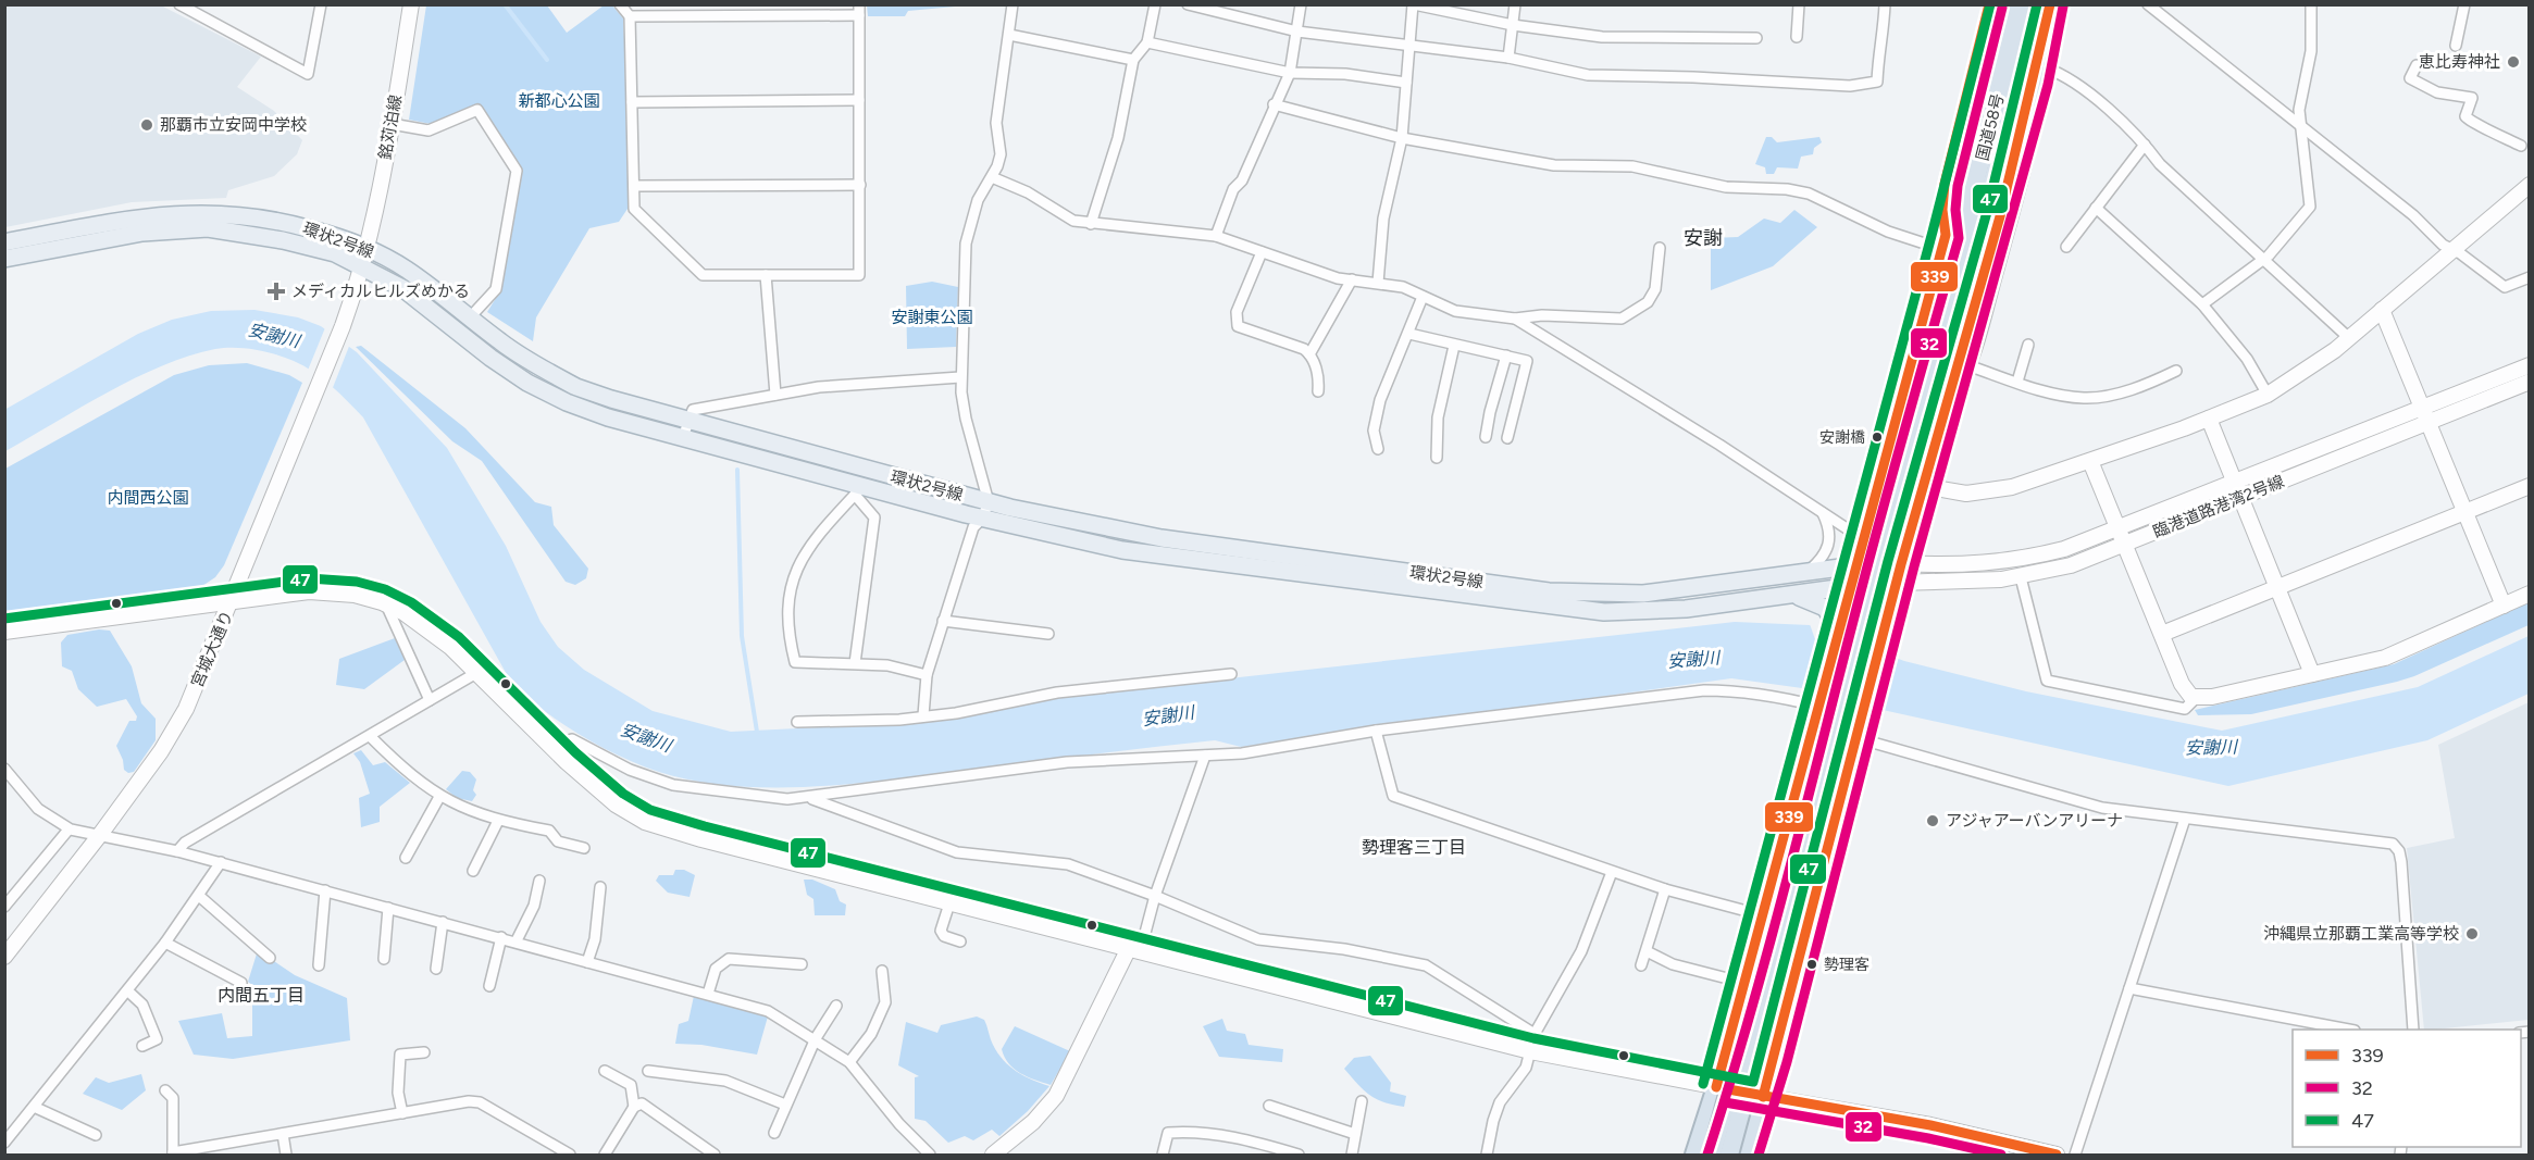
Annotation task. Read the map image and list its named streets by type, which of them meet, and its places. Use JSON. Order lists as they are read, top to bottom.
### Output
{
  "streets": {
    "highway": ["国道58号"],
    "main road": ["環状2号線"],
    "street": ["銘苅泊線", "臨港道路港湾2号線", "宮城大通り"]
  },
  "crossings": [
    ["銘苅泊線", "環状2号線"],
    ["銘苅泊線", "宮城大通り"],
    ["環状2号線", "臨港道路港湾2号線"],
    ["環状2号線", "宮城大通り"]
  ],
  "districts": ["安謝", "勢理客三丁目", "内間五丁目"],
  "water": ["安謝川"],
  "parks": ["新都心公園", "安謝東公園", "内間西公園"],
  "places": {
    "other": [
      "恵比寿神社",
      "那覇市立安岡中学校",
      "安謝橋",
      "アジャアーバンアリーナ",
      "沖縄県立那覇工業高等学校",
      "勢理客"
    ],
    "health": ["メディカルヒルズめかる"]
  },
  "lines": ["transit line 339", "transit line 47", "transit line 32"],
  "legend": ["339", "32", "47"]
}
